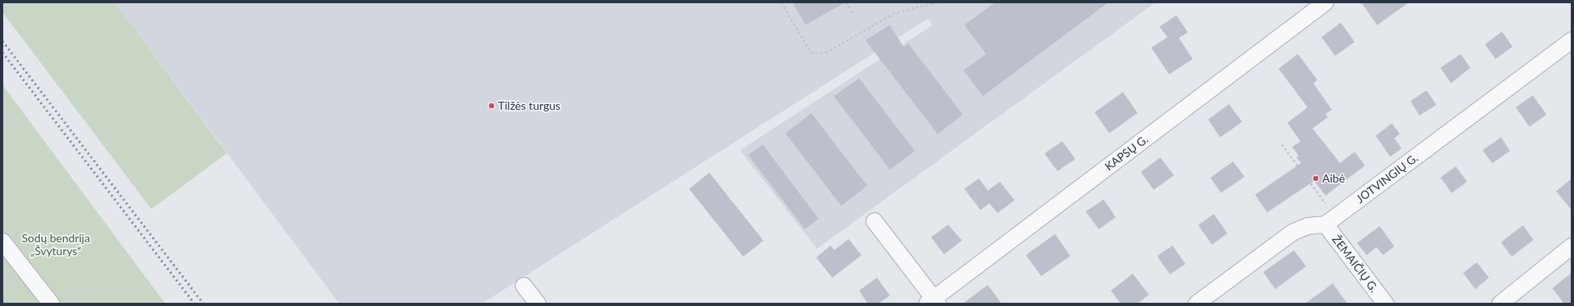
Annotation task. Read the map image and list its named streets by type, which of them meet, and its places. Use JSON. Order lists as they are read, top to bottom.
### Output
{
  "streets": {
    "street": ["KAPSŲ G.", "JOTVINGIŲ G.", "ŽEMAIČIŲ G."]
  },
  "crossings": [
    ["JOTVINGIŲ G.", "ŽEMAIČIŲ G."]
  ],
  "parks": ["Sodų bendrija „Švyturys“"],
  "places": ["Tilžės turgus", "Aibė"]
}
